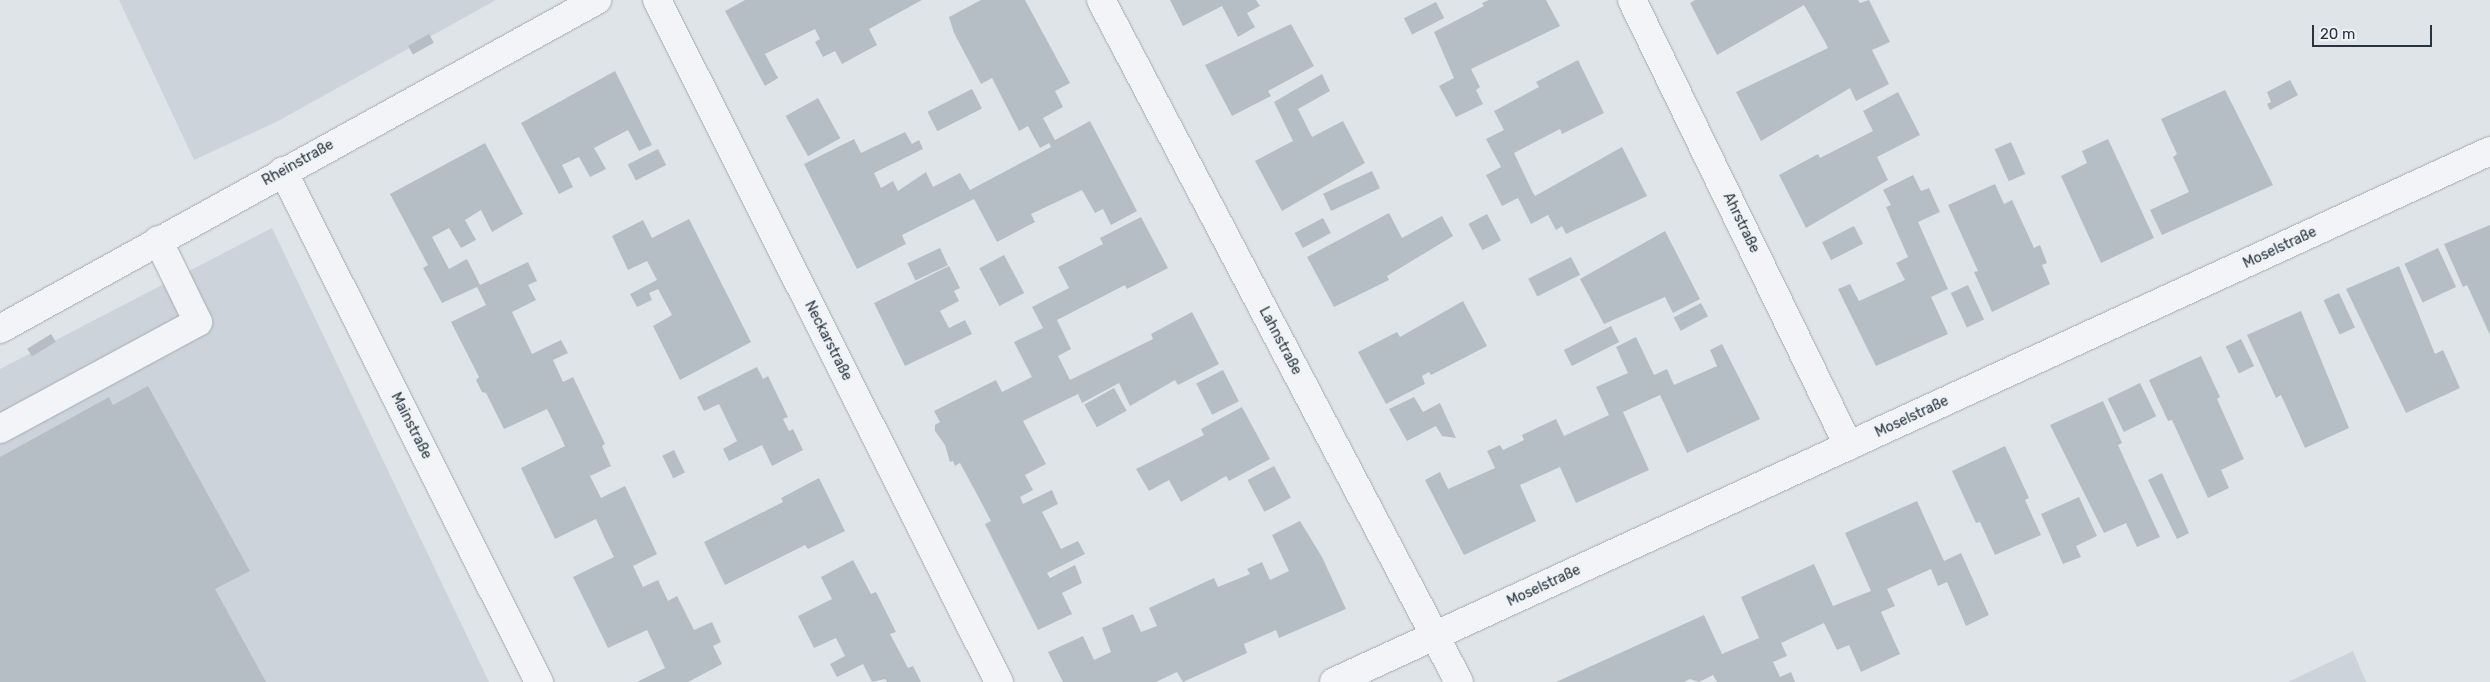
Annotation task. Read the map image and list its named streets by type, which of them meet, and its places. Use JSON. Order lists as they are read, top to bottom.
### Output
{
  "streets": {
    "street": [
      "Rheinstraße",
      "Ahrstraße",
      "Moselstraße",
      "Neckarstraße",
      "Lahnstraße",
      "Mainstraße"
    ]
  },
  "crossings": [
    ["Rheinstraße", "Mainstraße"],
    ["Ahrstraße", "Moselstraße"],
    ["Moselstraße", "Lahnstraße"]
  ],
  "scale_bar": "20 m"
}
